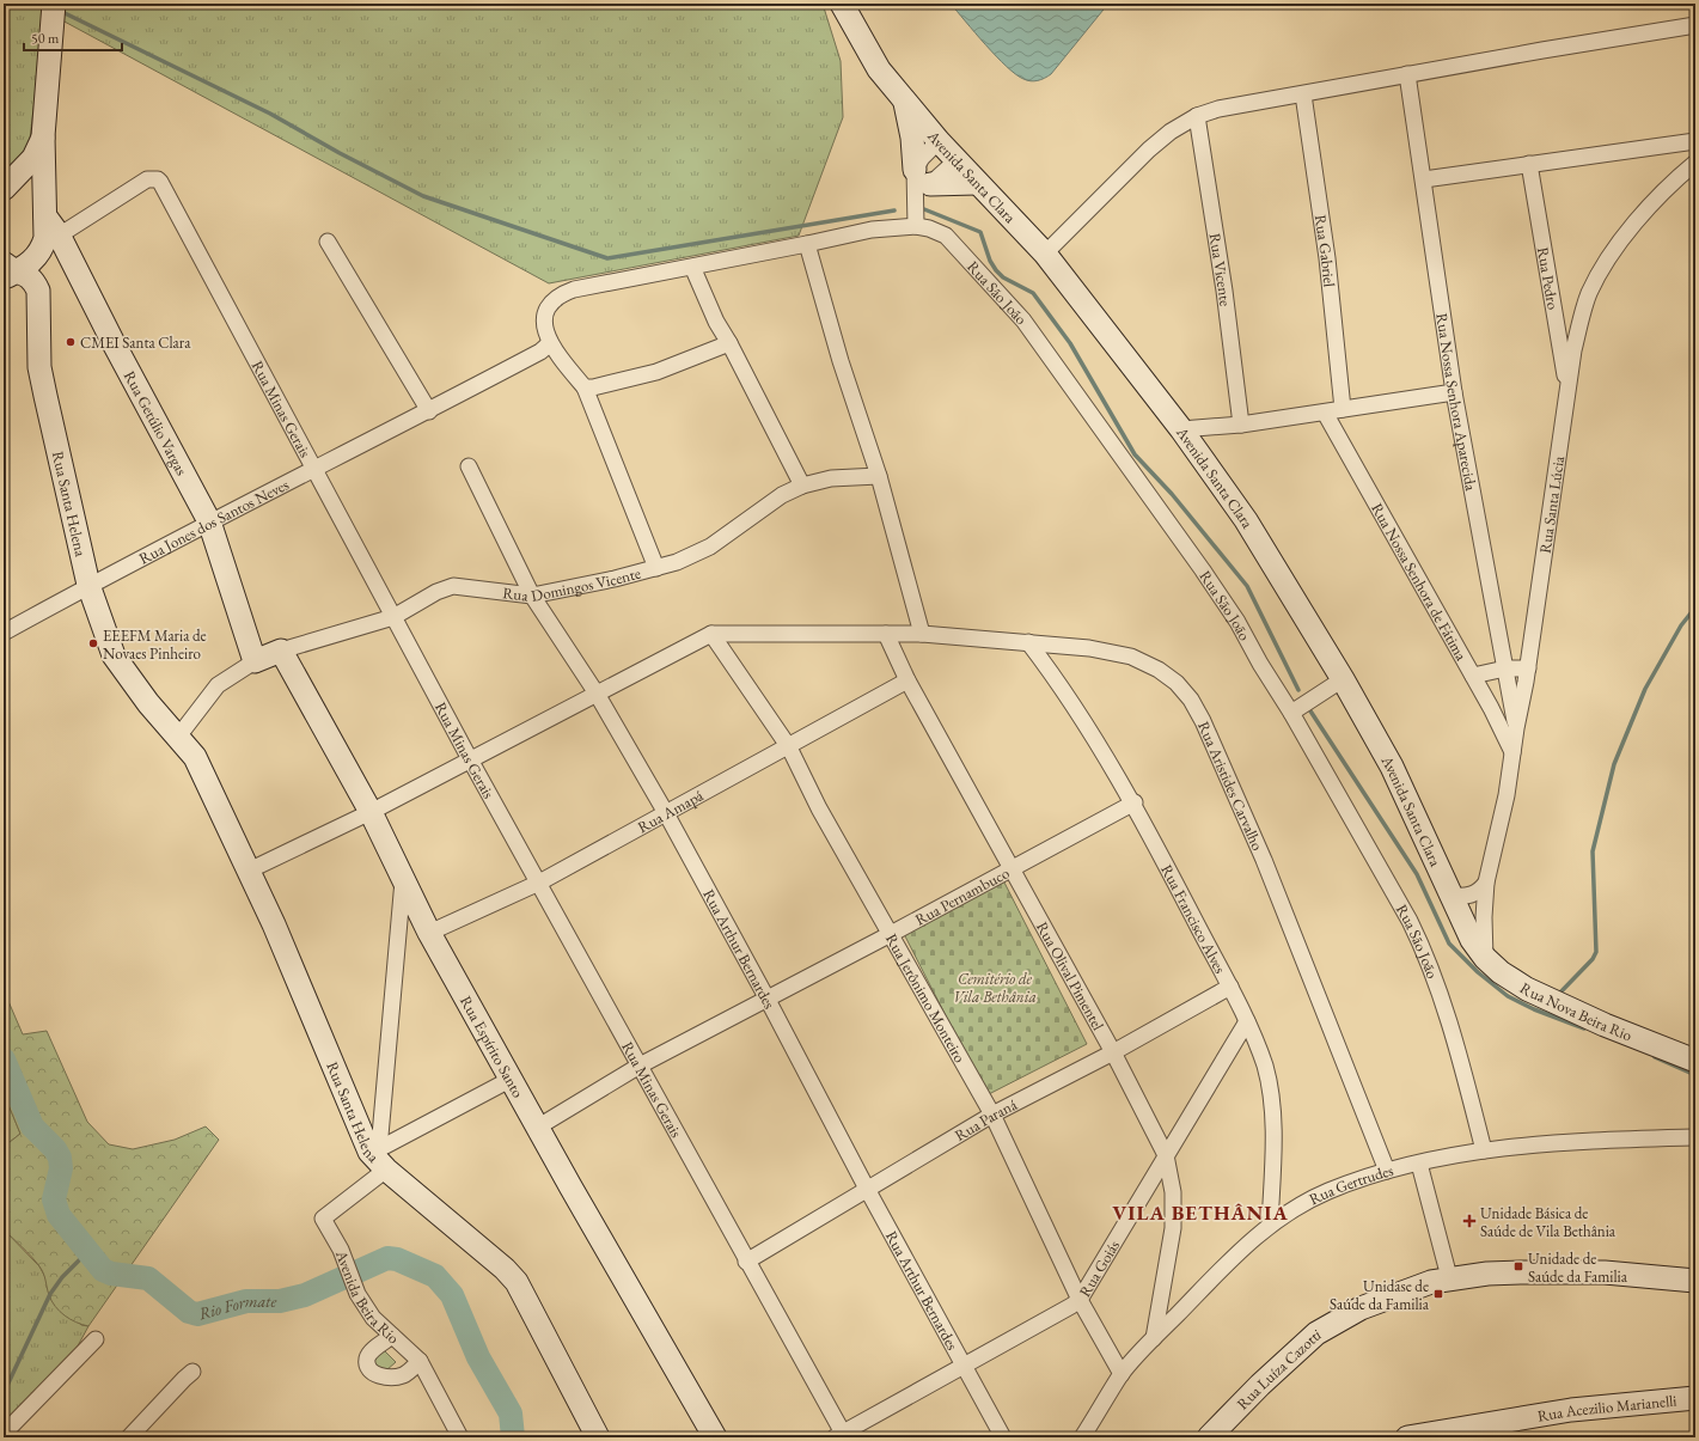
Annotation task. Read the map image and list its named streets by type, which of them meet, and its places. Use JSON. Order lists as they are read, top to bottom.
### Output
{
  "streets": {
    "street": [
      "Avenida Santa Clara",
      "Rua Gabriel",
      "Rua Vicente",
      "Rua Pedro",
      "Rua São João",
      "Rua Nossa Senhora Aparecida",
      "Rua Minas Gerais",
      "Rua Getúlio Vargas",
      "Rua Santa Helena",
      "Rua Santa Lúcia",
      "Rua Jones dos Santos Neves",
      "Rua Domingos Vicente",
      "Rua Nossa Senhora de Fátima",
      "Rua Aristides Carvalho",
      "Rua Amapá",
      "Rua Pernambuco",
      "Rua Francisco Alves",
      "Rua Arthur Bernardes",
      "Rua Olival Pimentel",
      "Rua Jerônimo Monteiro",
      "Rua Nova Beira Rio",
      "Rua Espírito Santo",
      "Rua Paraná",
      "Rua Gertrudes",
      "Rua Goiás",
      "Avenida Beira Rio",
      "Rua Luíza Cazotti",
      "Rua Acezilio Marianelli"
    ]
  },
  "crossings": [
    ["Avenida Santa Clara", "Rua Nova Beira Rio"],
    ["Rua Pedro", "Rua Santa Lúcia"],
    ["Rua São João", "Rua Jones dos Santos Neves"],
    ["Rua São João", "Rua Gertrudes"],
    ["Rua Nossa Senhora Aparecida", "Rua Santa Lúcia"],
    ["Rua Minas Gerais", "Rua Getúlio Vargas"],
    ["Rua Minas Gerais", "Rua Santa Helena"],
    ["Rua Minas Gerais", "Rua Jones dos Santos Neves"],
    ["Rua Minas Gerais", "Rua Domingos Vicente"],
    ["Rua Minas Gerais", "Rua Amapá"],
    ["Rua Minas Gerais", "Rua Pernambuco"],
    ["Rua Minas Gerais", "Rua Paraná"],
    ["Rua Minas Gerais", "Rua Goiás"],
    ["Rua Getúlio Vargas", "Rua Santa Helena"],
    ["Rua Getúlio Vargas", "Rua Jones dos Santos Neves"],
    ["Rua Getúlio Vargas", "Rua Domingos Vicente"],
    ["Rua Santa Helena", "Rua Jones dos Santos Neves"],
    ["Rua Santa Helena", "Rua Domingos Vicente"],
    ["Rua Santa Helena", "Avenida Beira Rio"],
    ["Rua Santa Lúcia", "Rua Nossa Senhora de Fátima"],
    ["Rua Santa Lúcia", "Rua Nova Beira Rio"],
    ["Rua Domingos Vicente", "Rua Arthur Bernardes"],
    ["Rua Domingos Vicente", "Rua Espírito Santo"],
    ["Rua Aristides Carvalho", "Rua Francisco Alves"],
    ["Rua Aristides Carvalho", "Rua Olival Pimentel"],
    ["Rua Aristides Carvalho", "Rua Jerônimo Monteiro"],
    ["Rua Aristides Carvalho", "Rua Gertrudes"],
    ["Rua Amapá", "Rua Arthur Bernardes"],
    ["Rua Amapá", "Rua Olival Pimentel"],
    ["Rua Amapá", "Rua Jerônimo Monteiro"],
    ["Rua Amapá", "Rua Espírito Santo"],
    ["Rua Pernambuco", "Rua Francisco Alves"],
    ["Rua Pernambuco", "Rua Arthur Bernardes"],
    ["Rua Pernambuco", "Rua Olival Pimentel"],
    ["Rua Pernambuco", "Rua Jerônimo Monteiro"],
    ["Rua Pernambuco", "Rua Espírito Santo"],
    ["Rua Francisco Alves", "Rua Paraná"],
    ["Rua Francisco Alves", "Rua Gertrudes"],
    ["Rua Francisco Alves", "Rua Goiás"],
    ["Rua Arthur Bernardes", "Rua Paraná"],
    ["Rua Arthur Bernardes", "Rua Goiás"],
    ["Rua Olival Pimentel", "Rua Paraná"],
    ["Rua Olival Pimentel", "Rua Gertrudes"],
    ["Rua Olival Pimentel", "Rua Goiás"],
    ["Rua Jerônimo Monteiro", "Rua Paraná"],
    ["Rua Jerônimo Monteiro", "Rua Gertrudes"],
    ["Rua Jerônimo Monteiro", "Rua Goiás"]
  ],
  "districts": ["VILA BETHÂNIA"],
  "water": ["Rio Formate"],
  "parks": ["Cemitério de Vila Bethânia"],
  "places": {
    "other": ["CMEI Santa Clara", "EEEFM Maria de Novaes Pinheiro"],
    "health": ["Unidade Básica de Saúde de Vila Bethânia"],
    "transit": ["Unidade de Saúde da Familia", "Unidase de Saúde da Familia"]
  },
  "scale_bar": "50 m"
}
